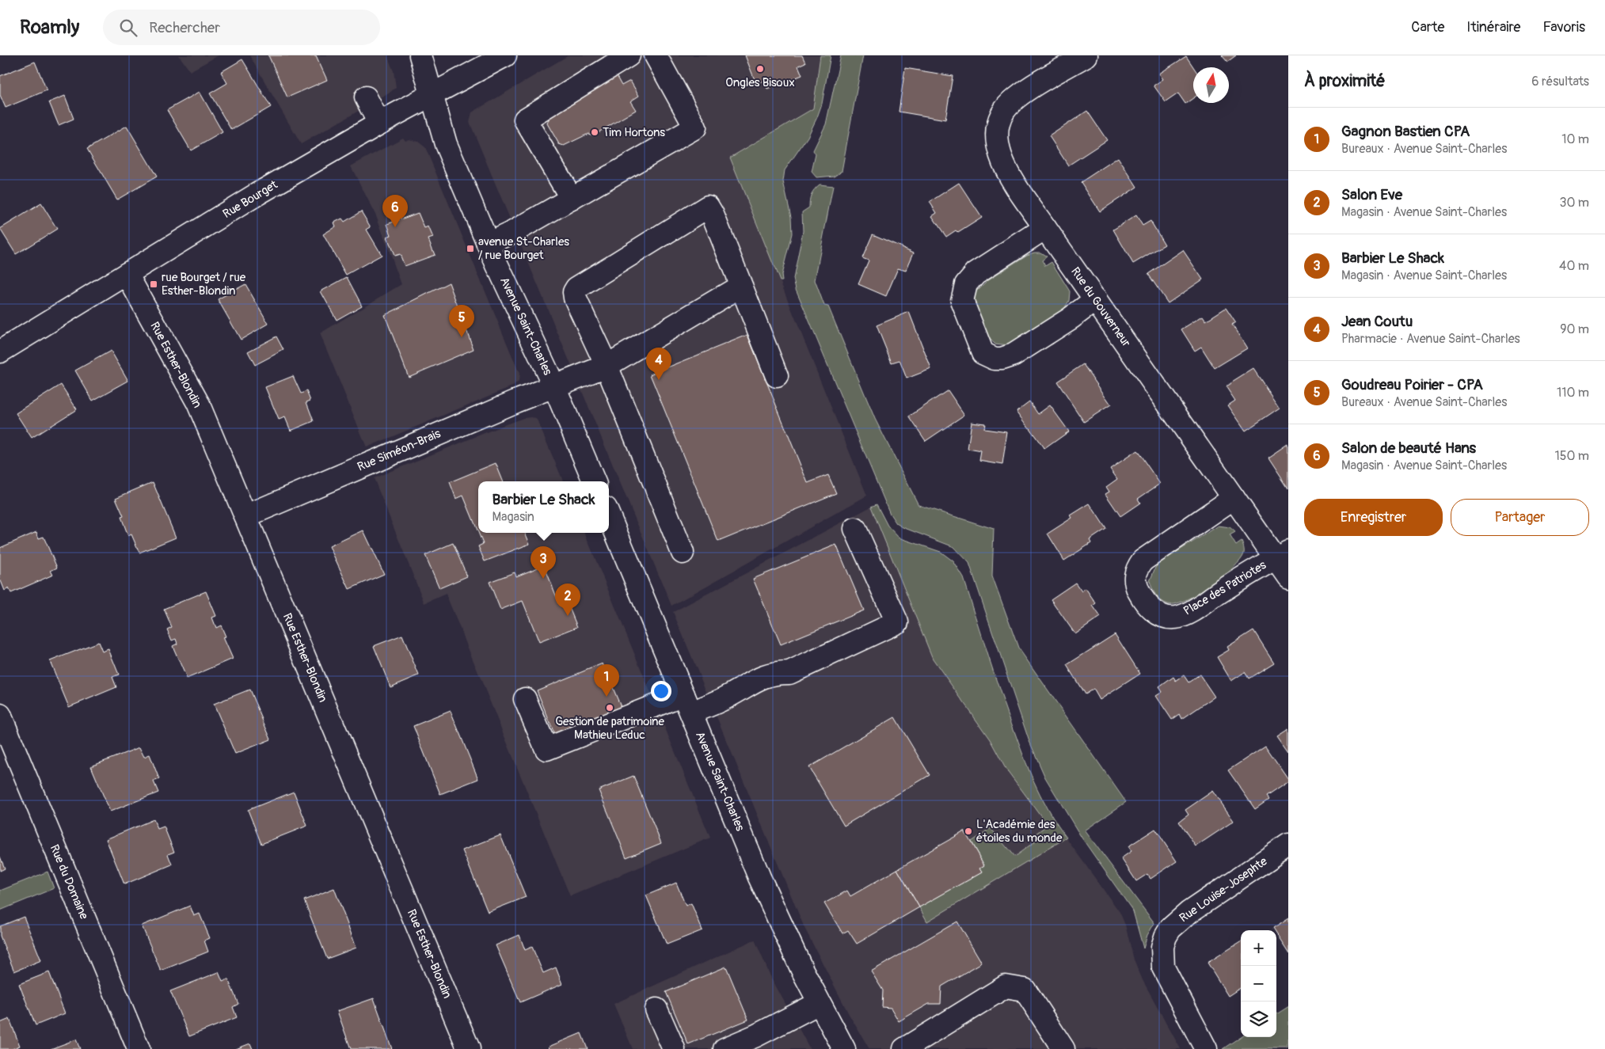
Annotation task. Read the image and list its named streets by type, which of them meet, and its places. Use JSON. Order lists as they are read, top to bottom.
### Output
{
  "streets": {
    "street": [
      "Rue Bourget",
      "Rue du Gouverneur",
      "Avenue Saint-Charles",
      "Rue Esther-Blondin",
      "Rue Siméon-Brais",
      "Place des Patriotes",
      "Rue du Domaine",
      "Rue Louise-Josephte"
    ]
  },
  "crossings": [
    ["Rue Bourget", "Avenue Saint-Charles"],
    ["Rue Bourget", "Rue Esther-Blondin"],
    ["Rue du Gouverneur", "Place des Patriotes"],
    ["Avenue Saint-Charles", "Rue Siméon-Brais"],
    ["Rue Esther-Blondin", "Rue Siméon-Brais"]
  ],
  "places": {
    "other": [
      "Ongles Bisoux",
      "Tim Hortons",
      "Gestion de patrimoine Mathieu Leduc",
      "L'Académie des étoiles du monde"
    ],
    "transit": ["avenue St-Charles / rue Bourget", "rue Bourget / rue Esther-Blondin"]
  },
  "north": "top",
  "page": {
    "header": "Roamly",
    "search": "Rechercher",
    "nav": ["Carte", "Itinéraire", "Favoris"],
    "heading": ["À proximité", "6 résultats"],
    "list": [
      {
        "mark": "1",
        "name": "Gagnon Bastien CPA",
        "note": "Bureaux · Avenue Saint-Charles",
        "value": "10 m"
      },
      {
        "mark": "2",
        "name": "Salon Eve",
        "note": "Magasin · Avenue Saint-Charles",
        "value": "30 m"
      },
      {
        "mark": "3",
        "name": "Barbier Le Shack",
        "note": "Magasin · Avenue Saint-Charles",
        "value": "40 m"
      },
      {
        "mark": "4",
        "name": "Jean Coutu",
        "note": "Pharmacie · Avenue Saint-Charles",
        "value": "90 m"
      },
      {
        "mark": "5",
        "name": "Goudreau Poirier - CPA",
        "note": "Bureaux · Avenue Saint-Charles",
        "value": "110 m"
      },
      {
        "mark": "6",
        "name": "Salon de beauté Hans",
        "note": "Magasin · Avenue Saint-Charles",
        "value": "150 m"
      }
    ],
    "pins": [
      "6",
      "5",
      "4",
      "3",
      "2",
      "1"
    ],
    "popup": ["Barbier Le Shack", "Magasin"],
    "buttons": ["Enregistrer", "Partager"],
    "map_buttons": ["+", "−"]
  }
}
